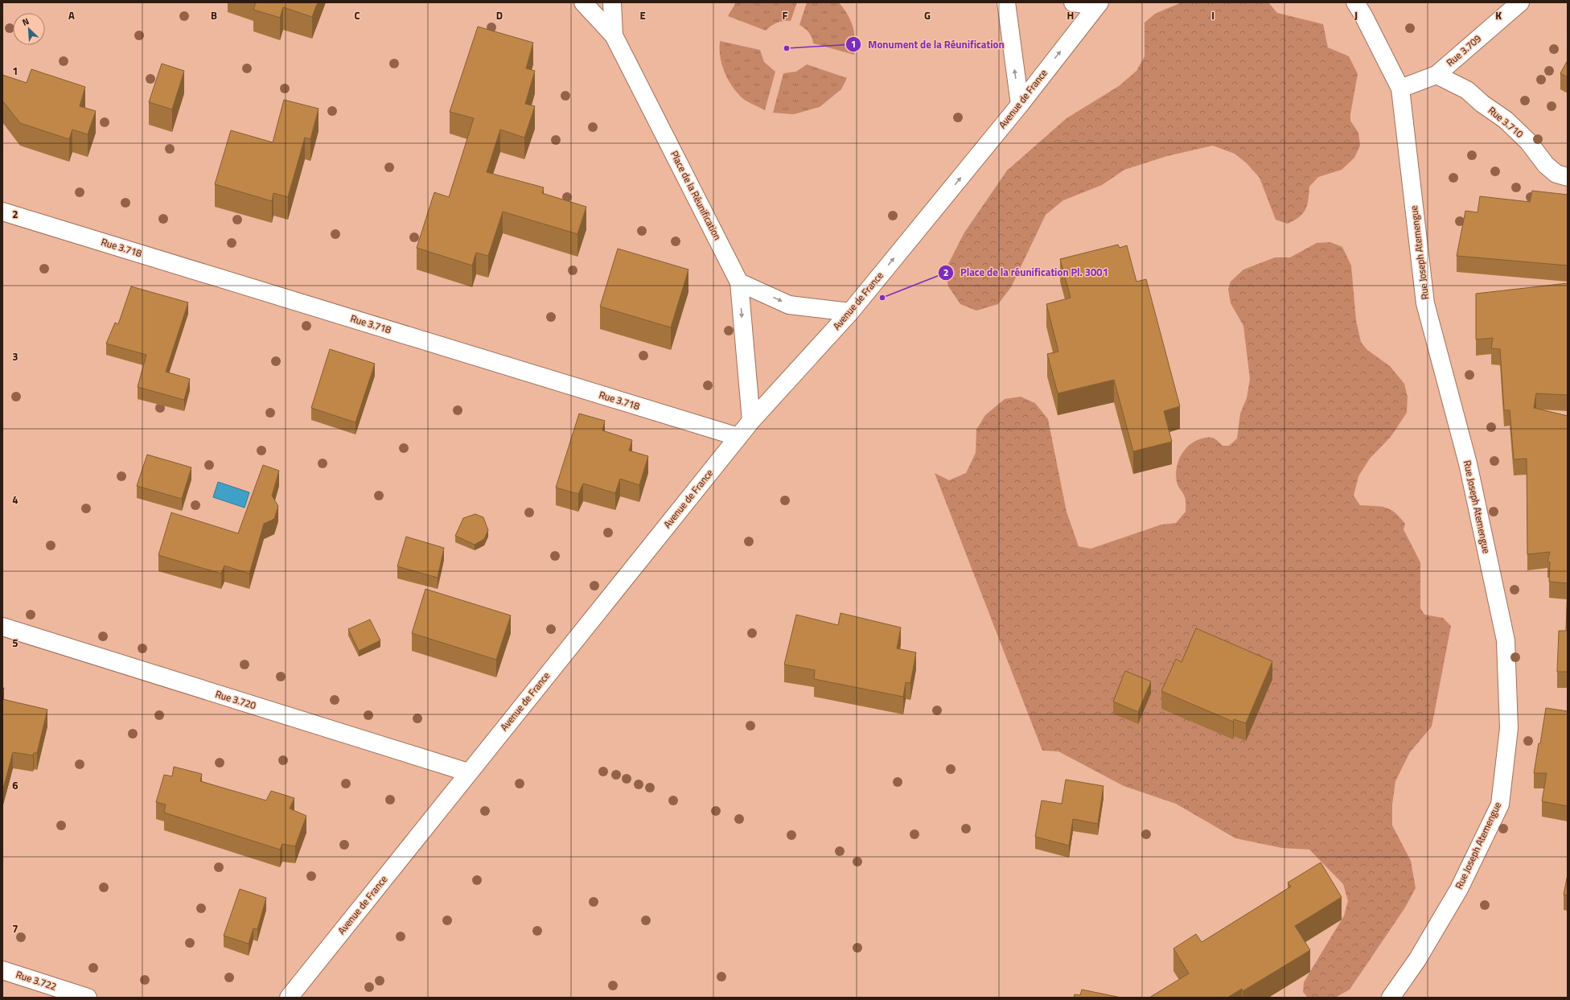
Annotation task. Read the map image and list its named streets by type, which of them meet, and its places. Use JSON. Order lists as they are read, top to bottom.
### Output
{
  "streets": {
    "street": [
      "Rue 3.709",
      "Avenue de France",
      "Rue 3.710",
      "Place de la Réunification",
      "Rue 3.718",
      "Rue Joseph Atemengue",
      "Rue 3.720",
      "Rue 3.722"
    ]
  },
  "crossings": [
    ["Rue 3.709", "Rue 3.710"],
    ["Rue 3.709", "Rue Joseph Atemengue"],
    ["Avenue de France", "Rue 3.718"],
    ["Avenue de France", "Rue 3.720"]
  ],
  "places": ["Monument de la Réunification", "Place de la réunification Pl. 3001"],
  "north": "top left",
  "grid": {
    "columns": [
      "A",
      "B",
      "C",
      "D",
      "E",
      "F",
      "G",
      "H",
      "I",
      "J",
      "K"
    ],
    "rows": [
      "1",
      "2",
      "3",
      "4",
      "5",
      "6",
      "7"
    ]
  }
}
